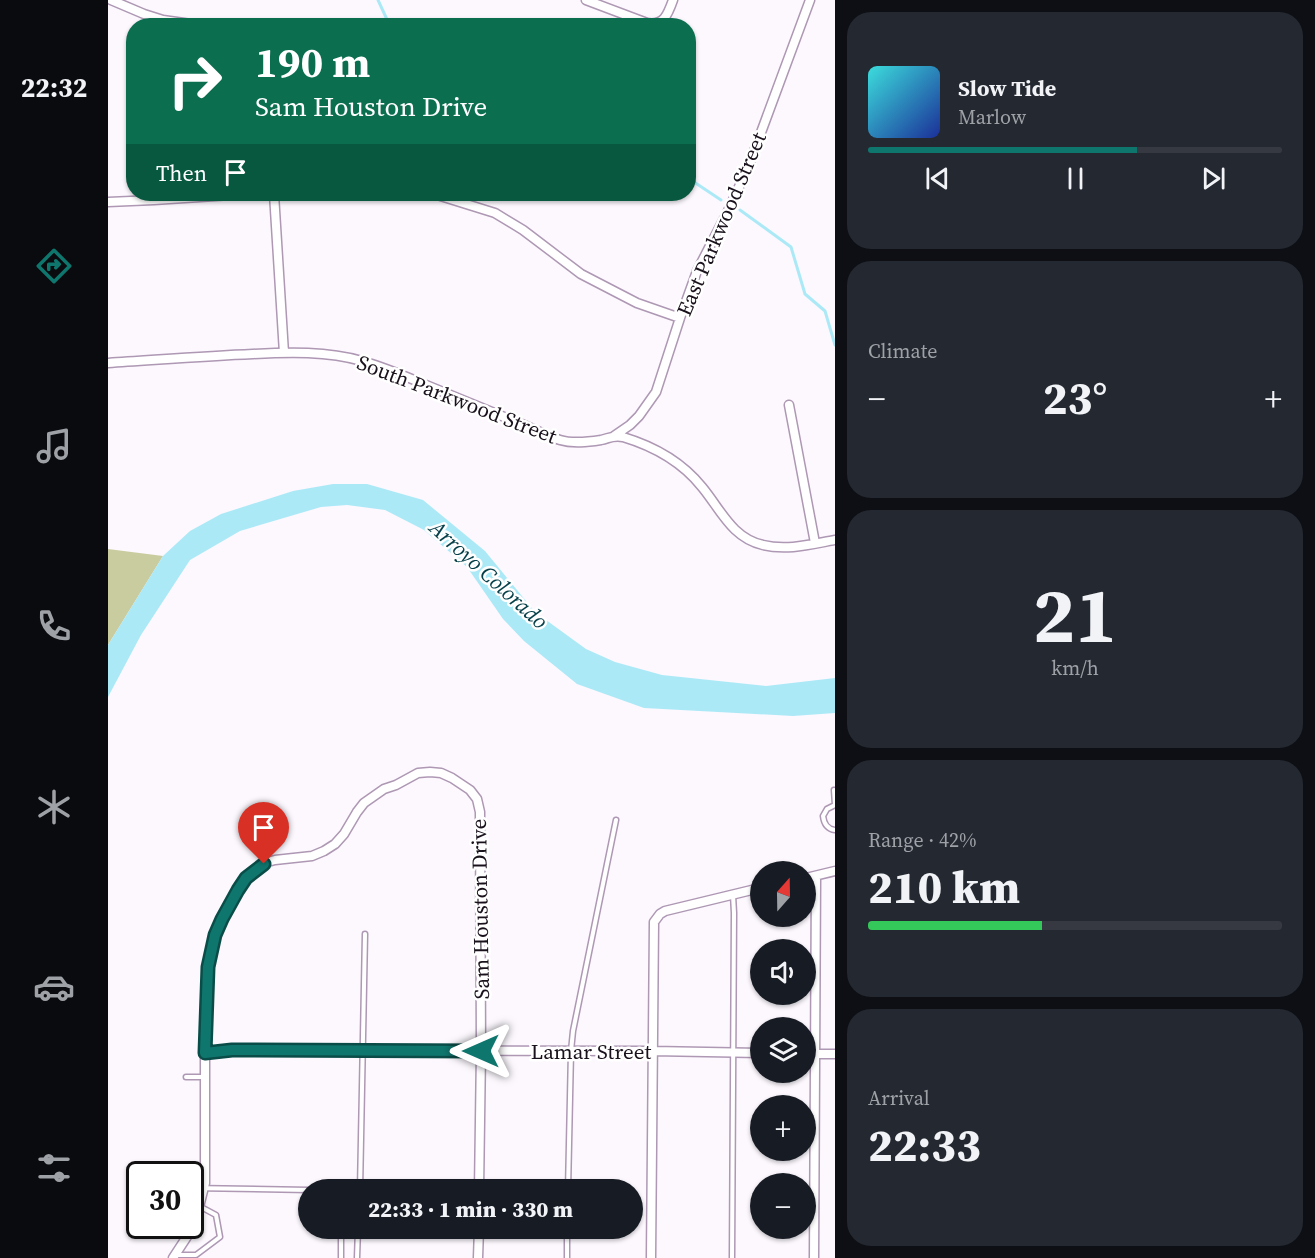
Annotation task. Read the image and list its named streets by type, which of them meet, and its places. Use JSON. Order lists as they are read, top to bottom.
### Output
{
  "streets": {
    "street": [
      "East Parkwood Street",
      "South Parkwood Street",
      "Sam Houston Drive",
      "Lamar Street"
    ]
  },
  "crossings": [
    ["East Parkwood Street", "South Parkwood Street"],
    ["Sam Houston Drive", "Lamar Street"]
  ],
  "water": ["Arroyo Colorado"],
  "north": "top",
  "page": {
    "tabs": "22:32",
    "turn": ["190 m", "Sam Houston Drive"],
    "song": ["Slow Tide", "Marlow"],
    "then": "Then",
    "tile": [
      "Climate",
      ["21", "km/h"],
      ["Range · 42%", "210 km"],
      ["Arrival", "22:33"]
    ],
    "heat": ["−", "23°", "+"],
    "map_buttons": ["+", "−"],
    "limit": "30",
    "trip": "22:33 · 1 min · 330 m"
  }
}
